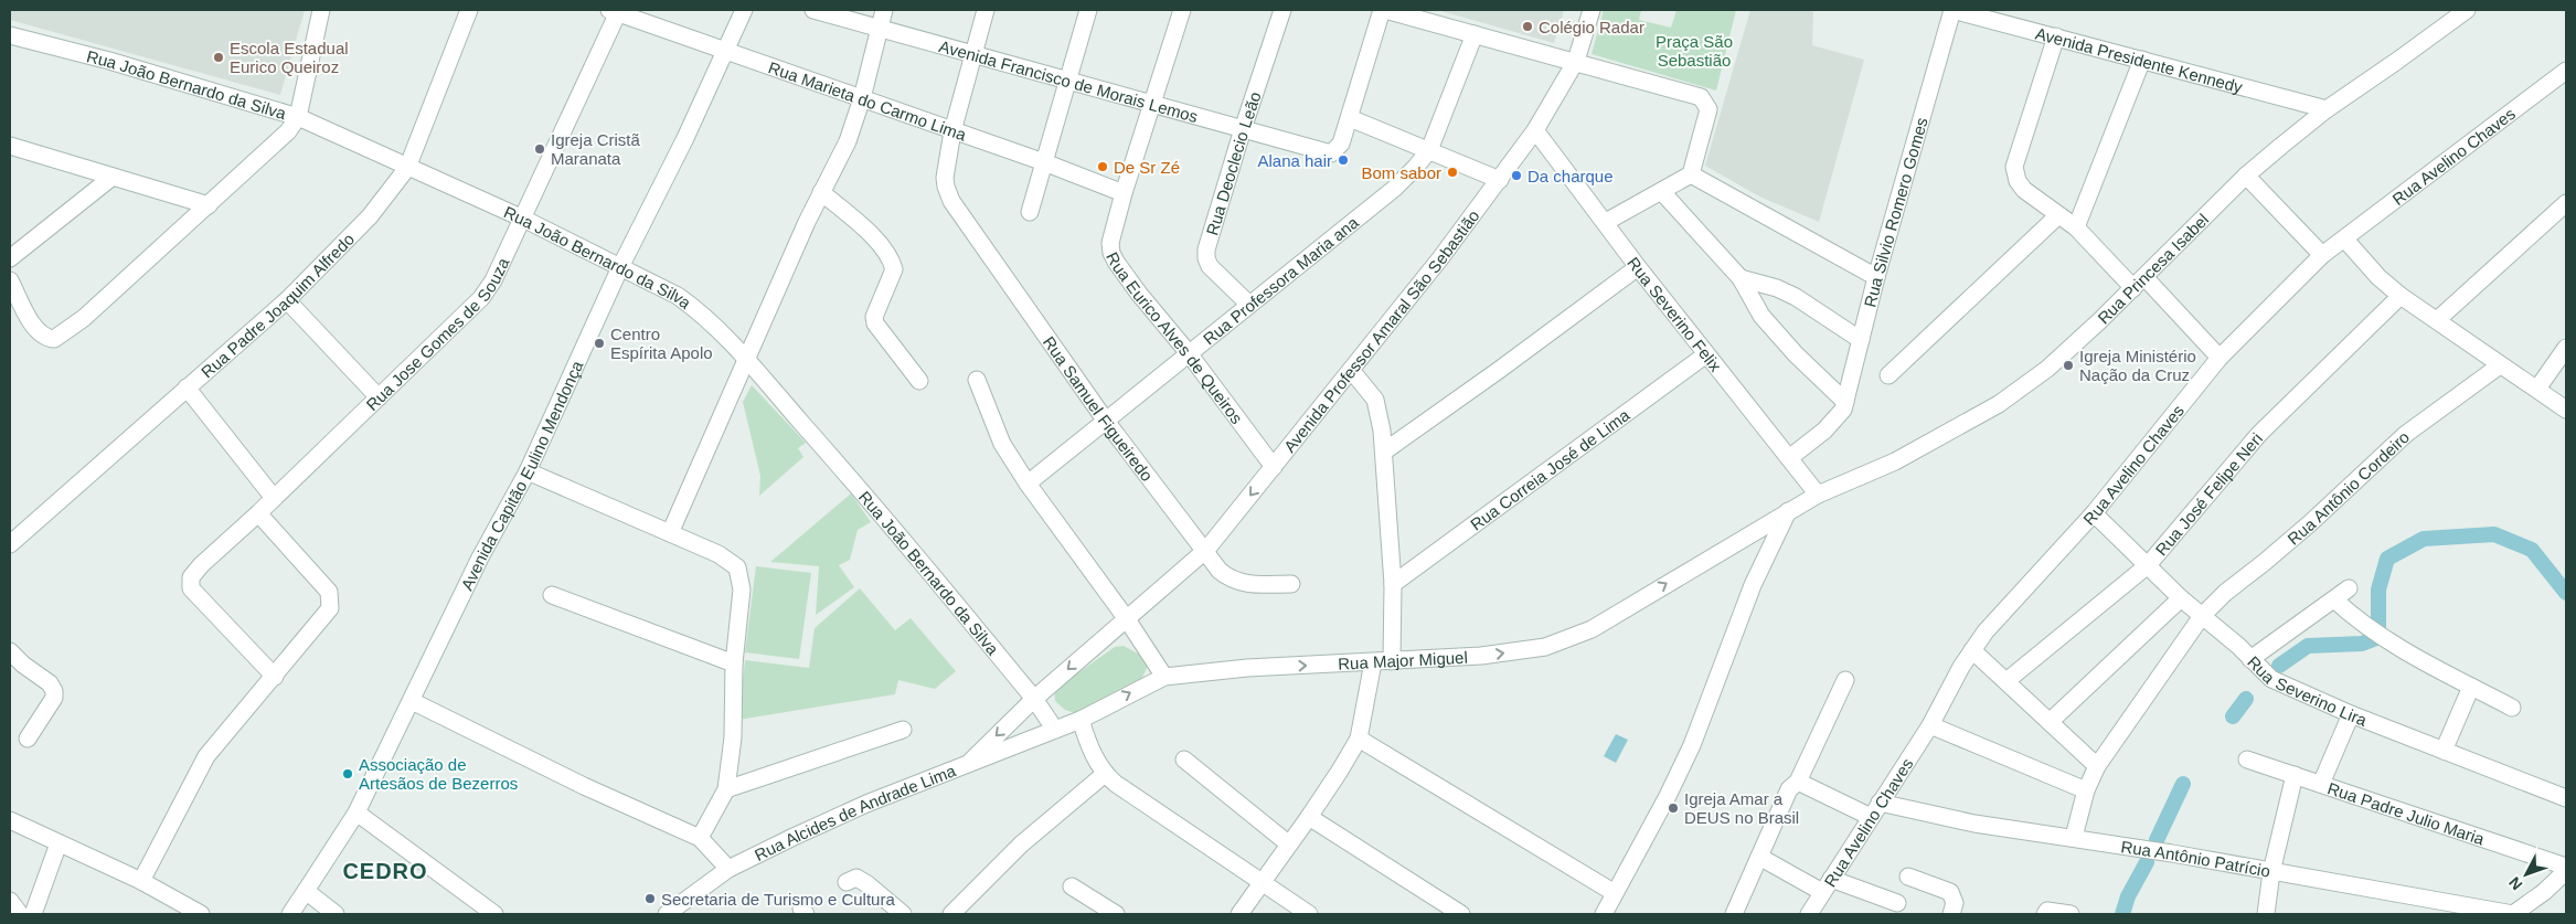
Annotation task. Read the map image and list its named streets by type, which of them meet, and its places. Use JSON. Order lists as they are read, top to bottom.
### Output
{
  "streets": {
    "street": [
      "Avenida Presidente Kennedy",
      "Avenida Francisco de Morais Lemos",
      "Rua João Bernardo da Silva",
      "Rua Marieta do Carmo Lima",
      "Rua Avelino Chaves",
      "Rua Deoclecio Leão",
      "Rua Silvio Romero Gomes",
      "Rua Princesa Isabel",
      "Rua Professora Maria ana",
      "Rua Padre Joaquim Alfredo",
      "Rua Severino Felix",
      "Avenida Professor Amaral São Sebastião",
      "Rua Jose Gomes de Souza",
      "Rua Eurico Alves de Queiros",
      "Rua Samuel Figueiredo",
      "Rua Correia José de Lima",
      "Avenida Capitão Eulino Mendonça",
      "Rua Antônio Cordeiro",
      "Rua José Felipe Neri",
      "Rua Major Miguel",
      "Rua Severino Lira",
      "Rua Alcides de Andrade Lima",
      "Rua Padre Julio Maria",
      "Rua Antônio Patrício"
    ]
  },
  "crossings": [
    ["Avenida Presidente Kennedy", "Rua Silvio Romero Gomes"],
    ["Avenida Presidente Kennedy", "Rua Princesa Isabel"],
    ["Avenida Francisco de Morais Lemos", "Rua Deoclecio Leão"],
    ["Avenida Francisco de Morais Lemos", "Rua Eurico Alves de Queiros"],
    ["Rua João Bernardo da Silva", "Rua Padre Joaquim Alfredo"],
    ["Rua João Bernardo da Silva", "Rua Jose Gomes de Souza"],
    ["Rua João Bernardo da Silva", "Avenida Capitão Eulino Mendonça"],
    ["Rua João Bernardo da Silva", "Rua Major Miguel"],
    ["Rua João Bernardo da Silva", "Rua Alcides de Andrade Lima"],
    ["Rua Marieta do Carmo Lima", "Rua Jose Gomes de Souza"],
    ["Rua Marieta do Carmo Lima", "Rua Eurico Alves de Queiros"],
    ["Rua Marieta do Carmo Lima", "Rua Samuel Figueiredo"],
    ["Rua Marieta do Carmo Lima", "Avenida Capitão Eulino Mendonça"],
    ["Rua Avelino Chaves", "Rua Severino Lira"],
    ["Rua Avelino Chaves", "Rua Antônio Patrício"],
    ["Rua Deoclecio Leão", "Rua Professora Maria ana"],
    ["Rua Princesa Isabel", "Rua Severino Felix"],
    ["Rua Princesa Isabel", "Rua Major Miguel"],
    ["Rua Professora Maria ana", "Rua Eurico Alves de Queiros"],
    ["Rua Professora Maria ana", "Rua Samuel Figueiredo"],
    ["Rua Severino Felix", "Avenida Professor Amaral São Sebastião"],
    ["Rua Severino Felix", "Rua Correia José de Lima"],
    ["Rua Severino Felix", "Rua Major Miguel"],
    ["Avenida Professor Amaral São Sebastião", "Rua Eurico Alves de Queiros"],
    ["Avenida Professor Amaral São Sebastião", "Rua Samuel Figueiredo"],
    ["Avenida Professor Amaral São Sebastião", "Rua Alcides de Andrade Lima"],
    ["Rua Antônio Cordeiro", "Rua Severino Lira"],
    ["Rua Antônio Cordeiro", "Rua Antônio Patrício"],
    ["Rua José Felipe Neri", "Rua Severino Lira"],
    ["Rua Major Miguel", "Rua Alcides de Andrade Lima"]
  ],
  "one_way": ["Rua Major Miguel"],
  "districts": ["CEDRO"],
  "parks": ["Praça São Sebastião"],
  "places": [
    "Colégio Radar",
    "Escola Estadual Eurico Queiroz",
    "Igreja Cristã Maranata",
    "Alana hair",
    "De Sr Zé",
    "Bom sabor",
    "Da charque",
    "Centro Espírita Apolo",
    "Igreja Ministério Nação da Cruz",
    "Associação de Artesãos de Bezerros",
    "Igreja Amar a DEUS no Brasil",
    "Secretaria de Turismo e Cultura"
  ],
  "north": "bottom left"
}
